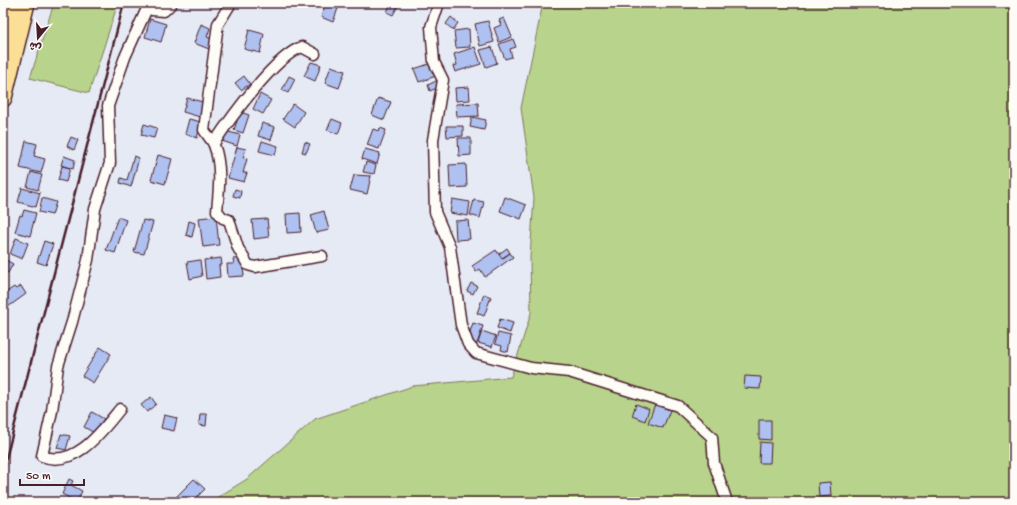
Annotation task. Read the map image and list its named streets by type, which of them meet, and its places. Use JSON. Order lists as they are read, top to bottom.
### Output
{
  "scale_bar": "50 m",
  "north": "bottom"
}
